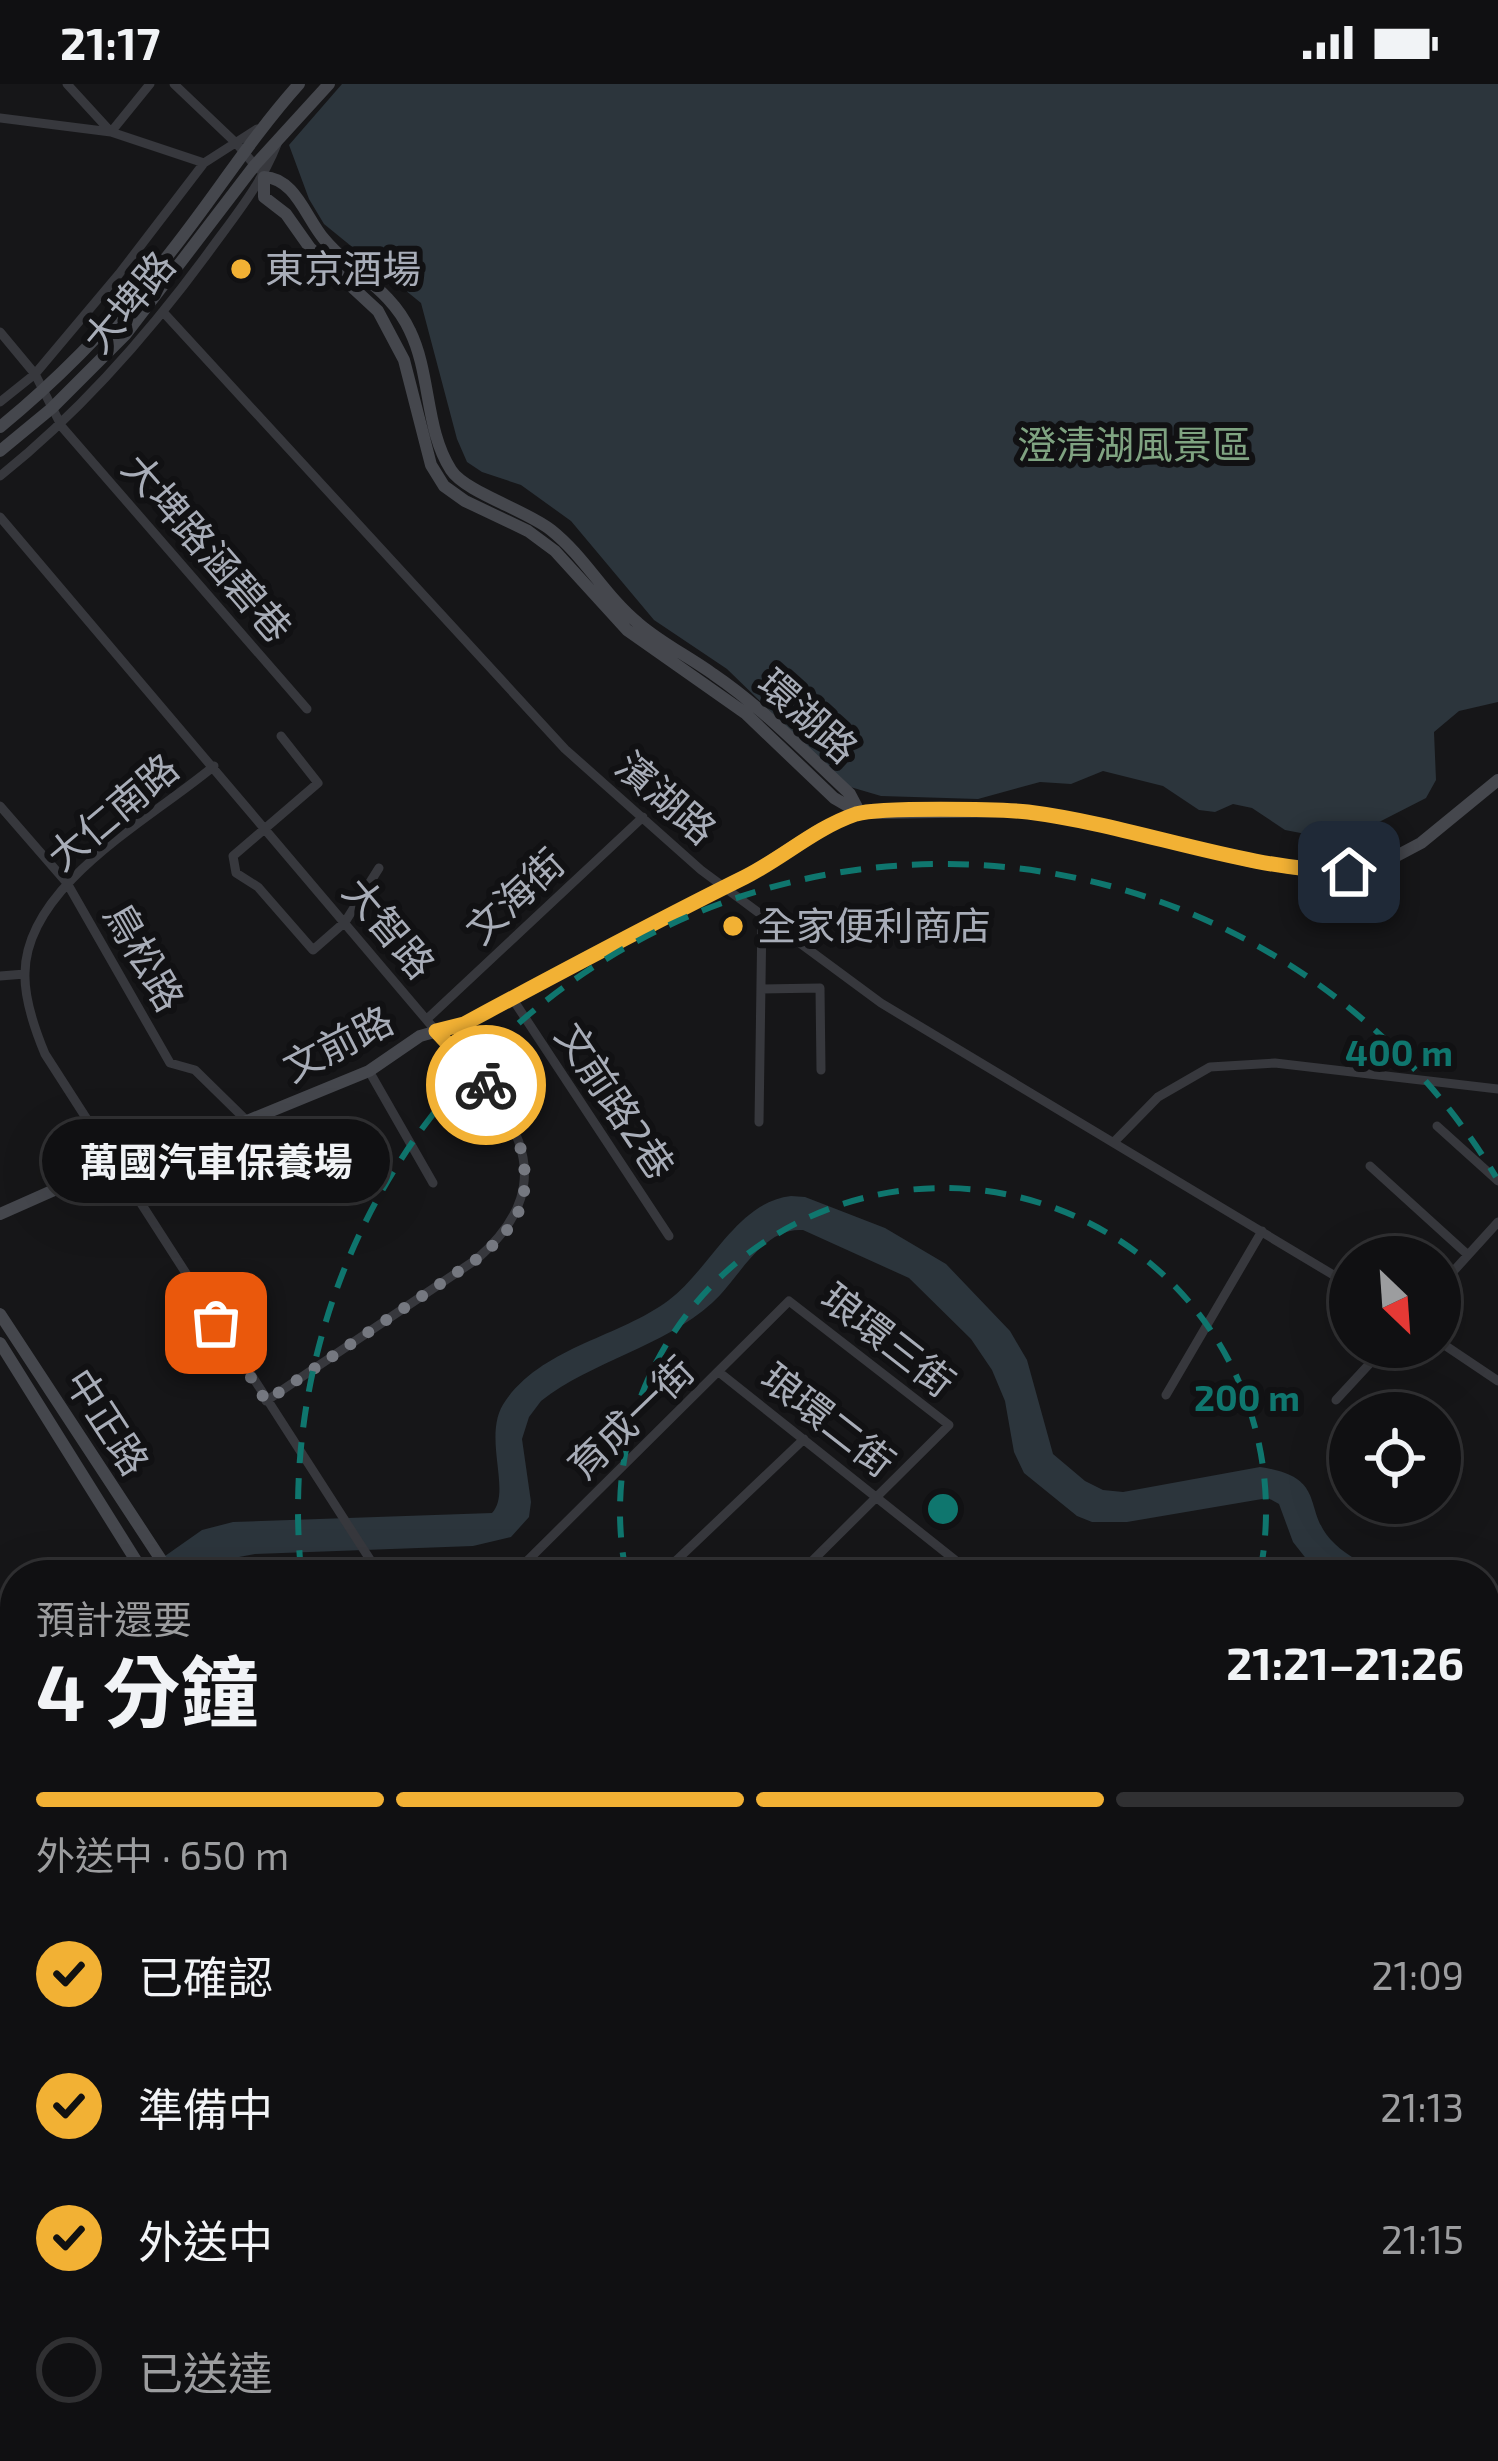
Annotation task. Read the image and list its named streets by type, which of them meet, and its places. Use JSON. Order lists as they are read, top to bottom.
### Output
{
  "streets": {
    "street": [
      "大埤路",
      "大埤路涵碧巷",
      "環湖路",
      "濱湖路",
      "大仁南路",
      "文海街",
      "大智路",
      "鳥松路",
      "文前路",
      "文前路2巷",
      "琅環三街",
      "育成一街",
      "琅環二街",
      "中正路"
    ]
  },
  "crossings": [
    ["大埤路", "大埤路涵碧巷"],
    ["大埤路", "環湖路"],
    ["大埤路", "濱湖路"],
    ["環湖路", "文前路"],
    ["濱湖路", "文海街"],
    ["濱湖路", "文前路"],
    ["大仁南路", "大智路"],
    ["大仁南路", "鳥松路"],
    ["大仁南路", "文前路"],
    ["文海街", "大智路"],
    ["文海街", "文前路"],
    ["大智路", "文前路"],
    ["鳥松路", "文前路"],
    ["文前路", "文前路2巷"],
    ["琅環三街", "育成一街"],
    ["琅環三街", "琅環二街"],
    ["育成一街", "琅環二街"]
  ],
  "parks": ["澄清湖風景區"],
  "places": ["東京酒場", "全家便利商店", "萬國汽車保養場"],
  "north": "bottom right",
  "page": {
    "status": "21:17",
    "bubble": "萬國汽車保養場",
    "heading": ["4 分鐘", "預計還要", "21:21–21:26"],
    "bar": "外送中 · 650 m",
    "list": [
      ["已確認", "21:09"],
      ["準備中", "21:13"],
      ["外送中", "21:15"],
      "已送達"
    ]
  },
  "rings": ["400 m", "200 m"]
}
